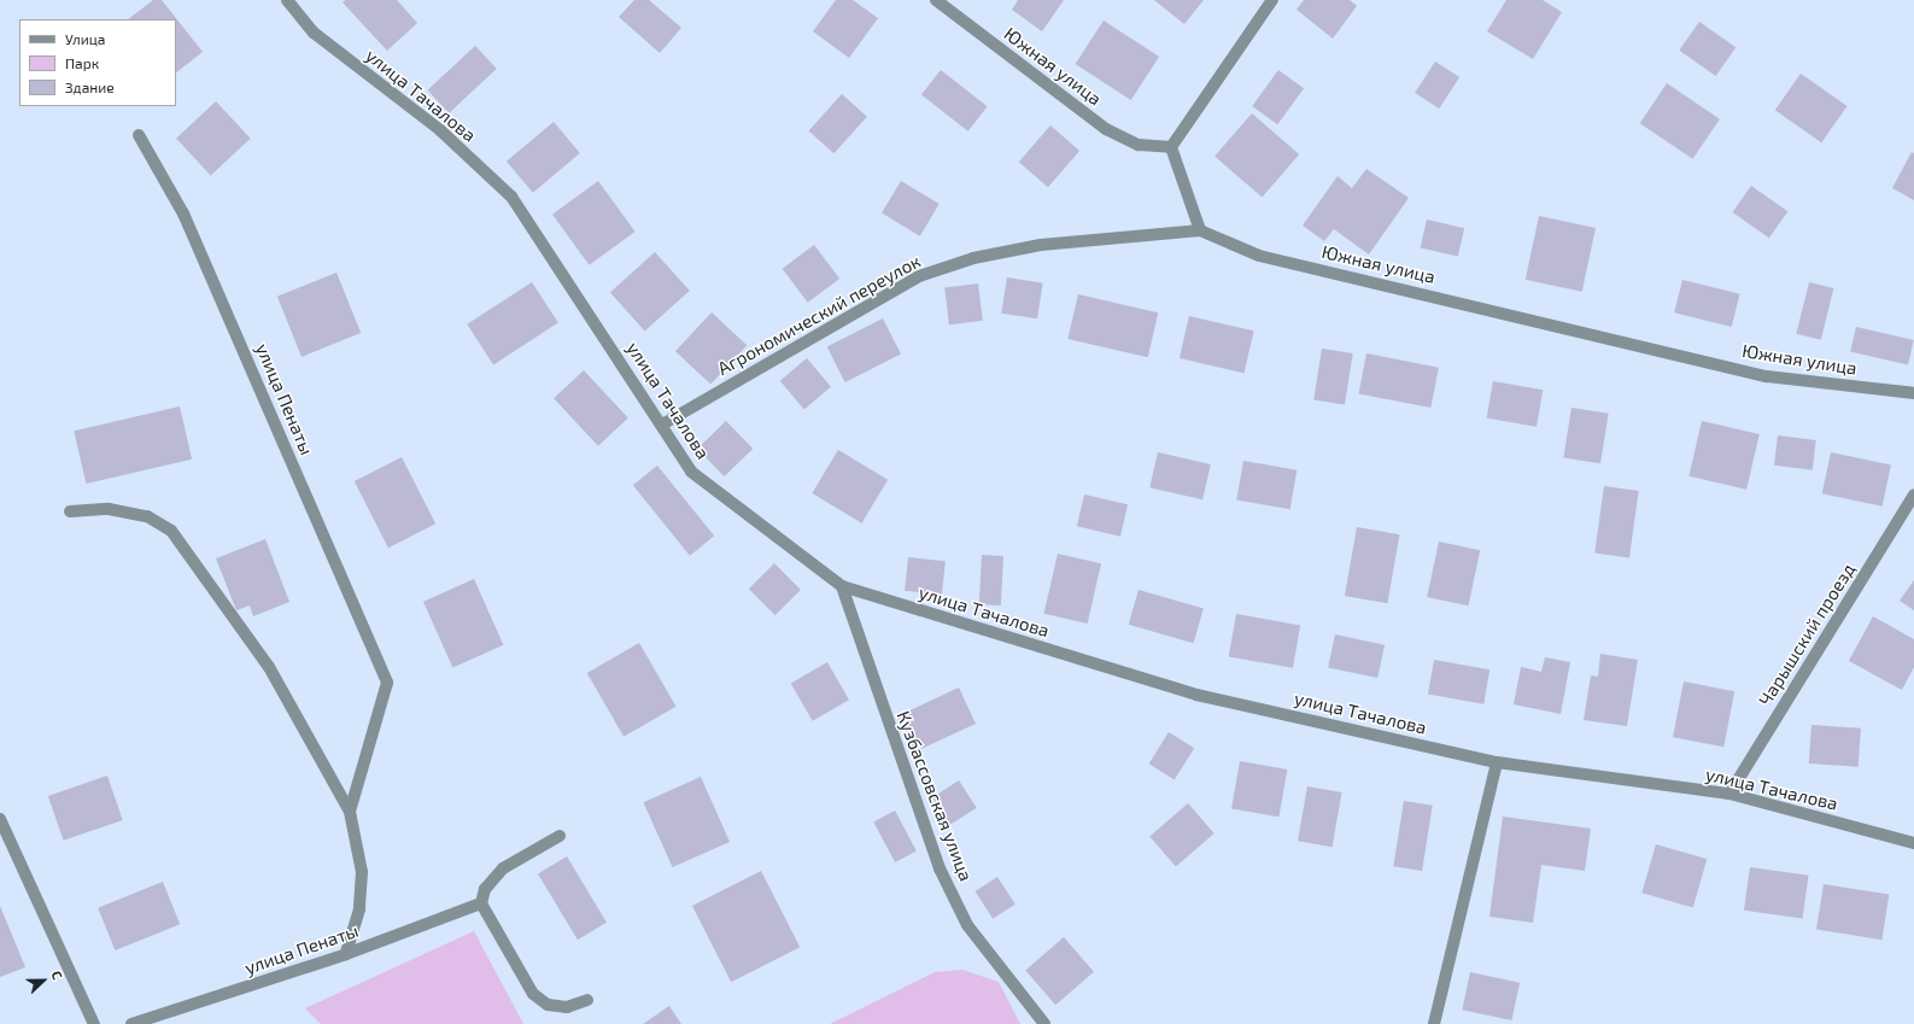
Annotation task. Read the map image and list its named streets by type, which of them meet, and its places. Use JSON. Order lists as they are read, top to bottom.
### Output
{
  "streets": {
    "street": [
      "Южная улица",
      "улица Тачалова",
      "Агрономический переулок",
      "улица Пенаты",
      "Чарышский проезд",
      "Кузбассовская улица"
    ]
  },
  "crossings": [
    ["Южная улица", "Агрономический переулок"],
    ["улица Тачалова", "Агрономический переулок"],
    ["улица Тачалова", "Чарышский проезд"],
    ["улица Тачалова", "Кузбассовская улица"]
  ],
  "legend": ["Улица", "Парк", "Здание"],
  "north": "right"
}
